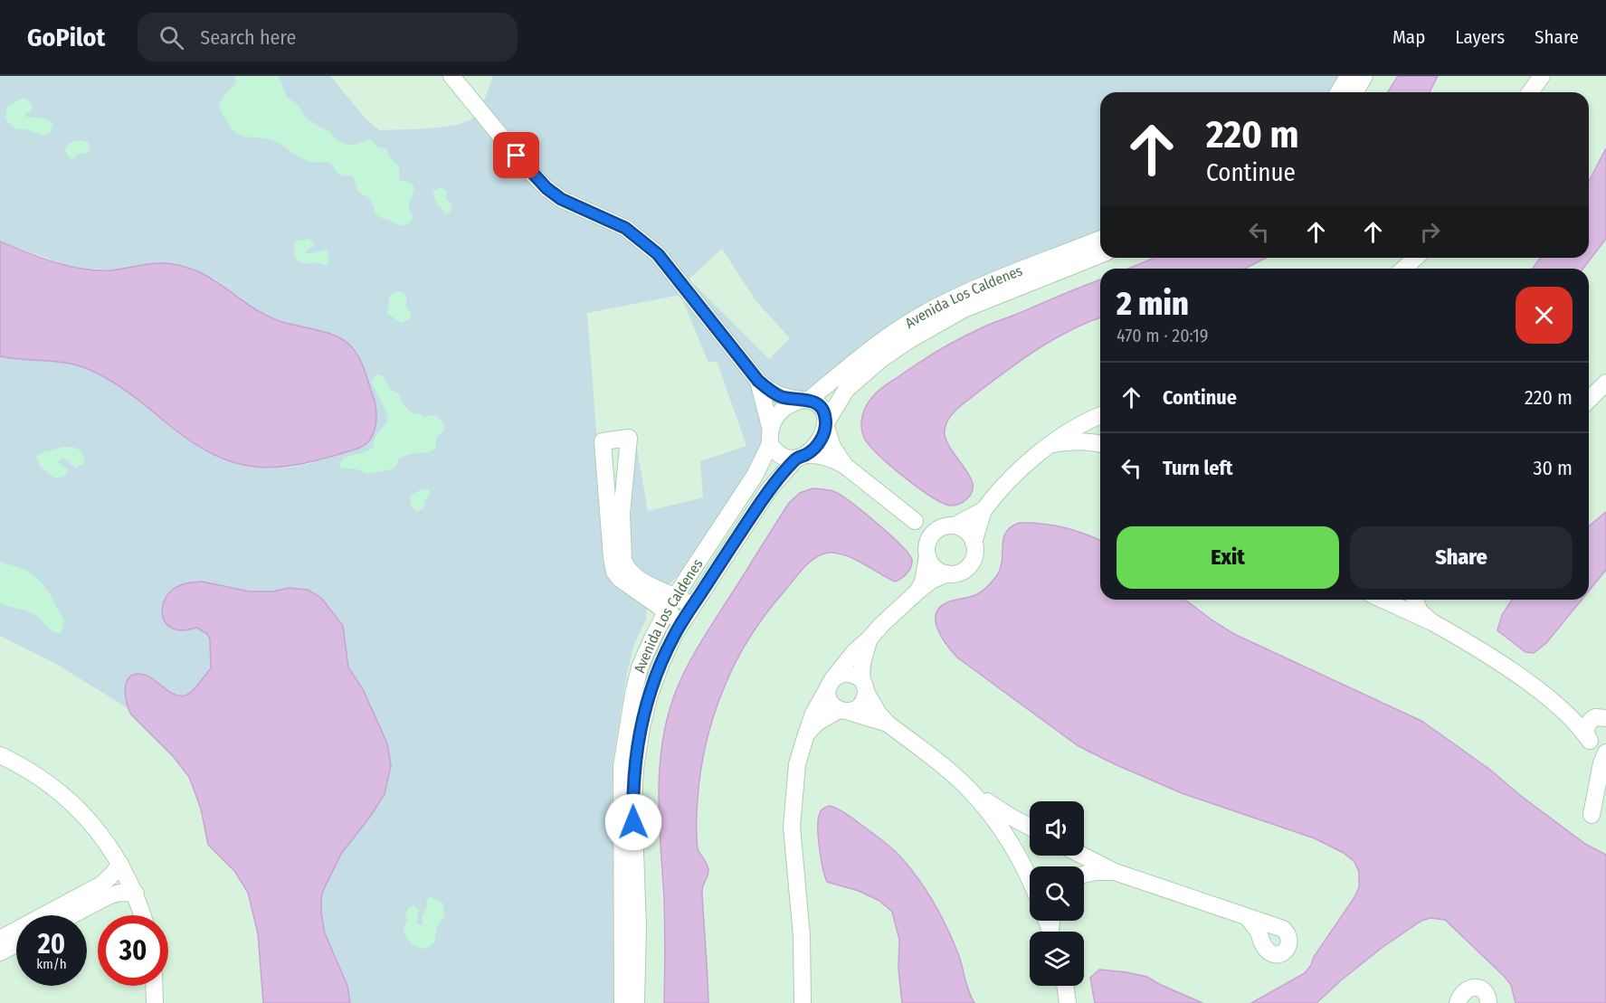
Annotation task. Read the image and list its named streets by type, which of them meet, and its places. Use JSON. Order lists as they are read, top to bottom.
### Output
{
  "streets": {
    "street": ["Avenida Los Caldenes"]
  },
  "page": {
    "header": "GoPilot",
    "search": "Search here",
    "nav": ["Map", "Layers", "Share"],
    "turn": ["220 m", "Continue"],
    "heading": ["2 min", "470 m · 20:19"],
    "list": [
      {
        "name": "Continue",
        "value": "220 m"
      },
      {
        "name": "Turn left",
        "value": "30 m"
      }
    ],
    "buttons": ["Exit", "Share"],
    "speed": "20 km/h",
    "limit": "30"
  }
}
